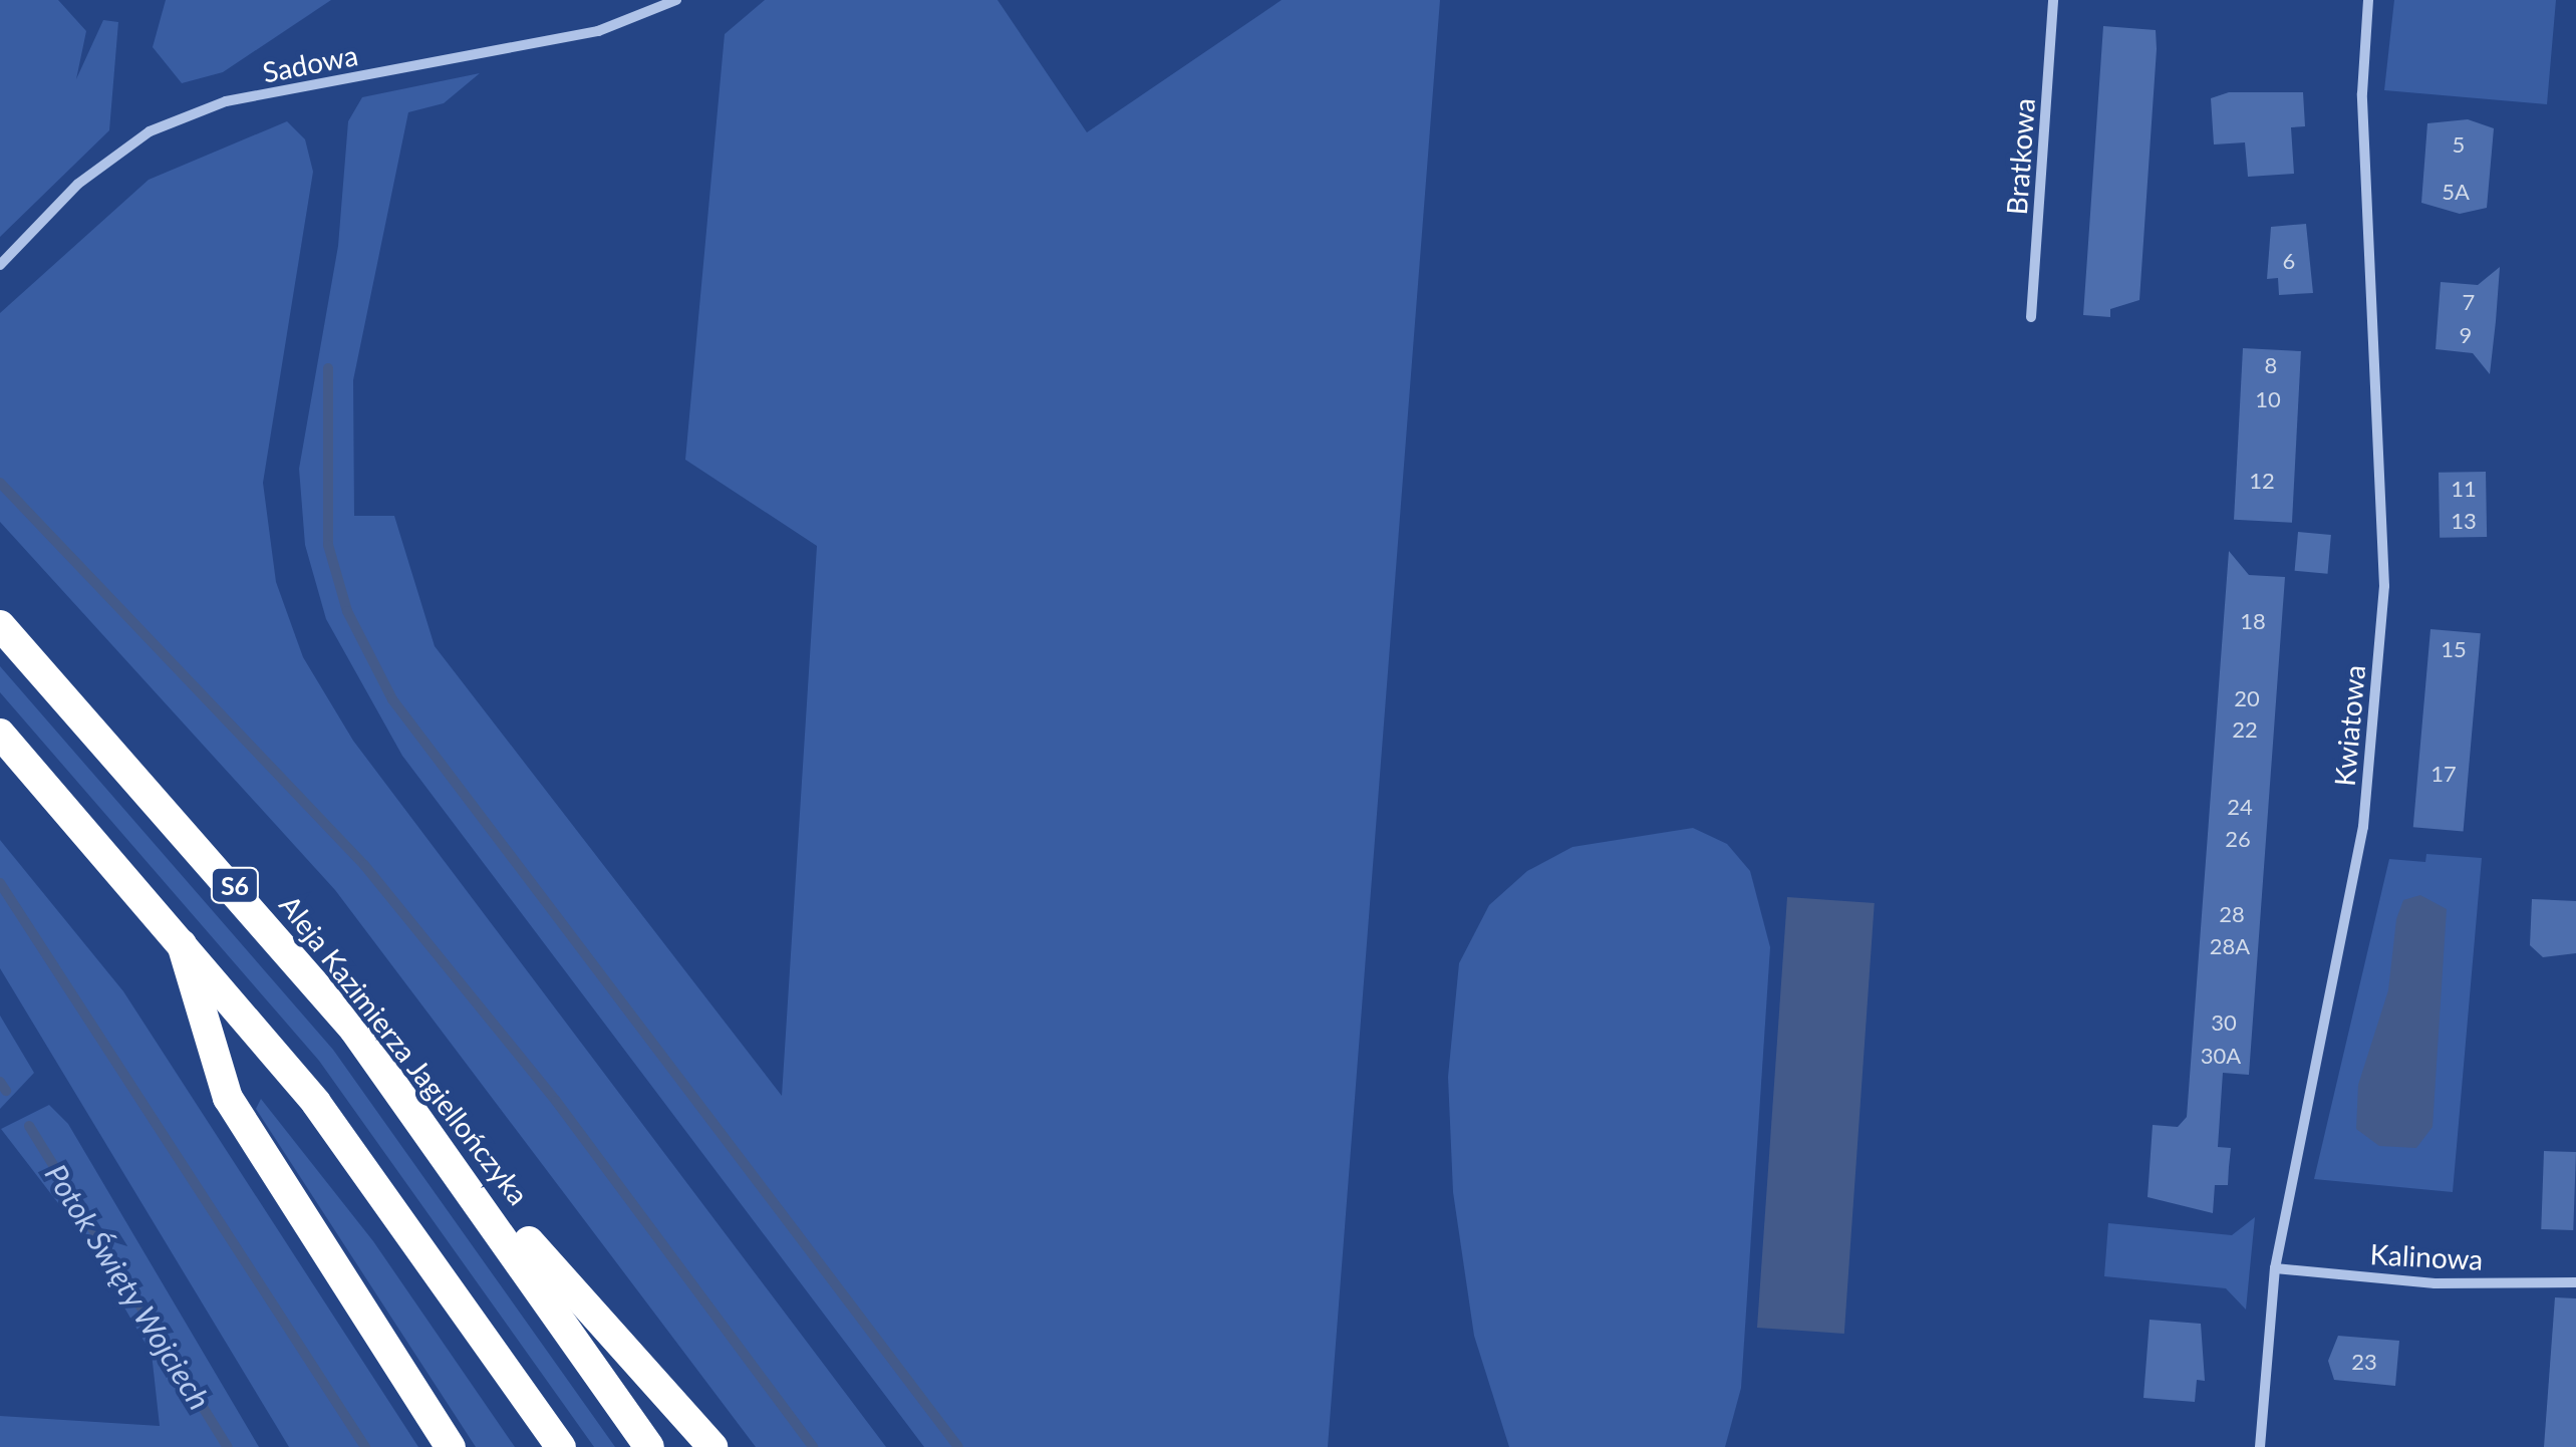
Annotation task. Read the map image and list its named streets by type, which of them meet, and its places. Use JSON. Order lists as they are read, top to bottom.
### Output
{
  "streets": {
    "highway": ["S6", "Aleja Kazimierza Jagiellończyka"],
    "street": [
      "Sadowa",
      "Bratkowa",
      "Kwiatowa",
      "Kalinowa"
    ]
  },
  "crossings": [
    ["Kwiatowa", "Kalinowa"]
  ],
  "water": ["Potok Święty Wojciech"],
  "house_numbers": [
    "5",
    "5A",
    "6",
    "7",
    "9",
    "8",
    "10",
    "12",
    "11",
    "13",
    "18",
    "15",
    "20",
    "22",
    "17",
    "24",
    "26",
    "28",
    "28A",
    "30",
    "30A",
    "23"
  ]
}
